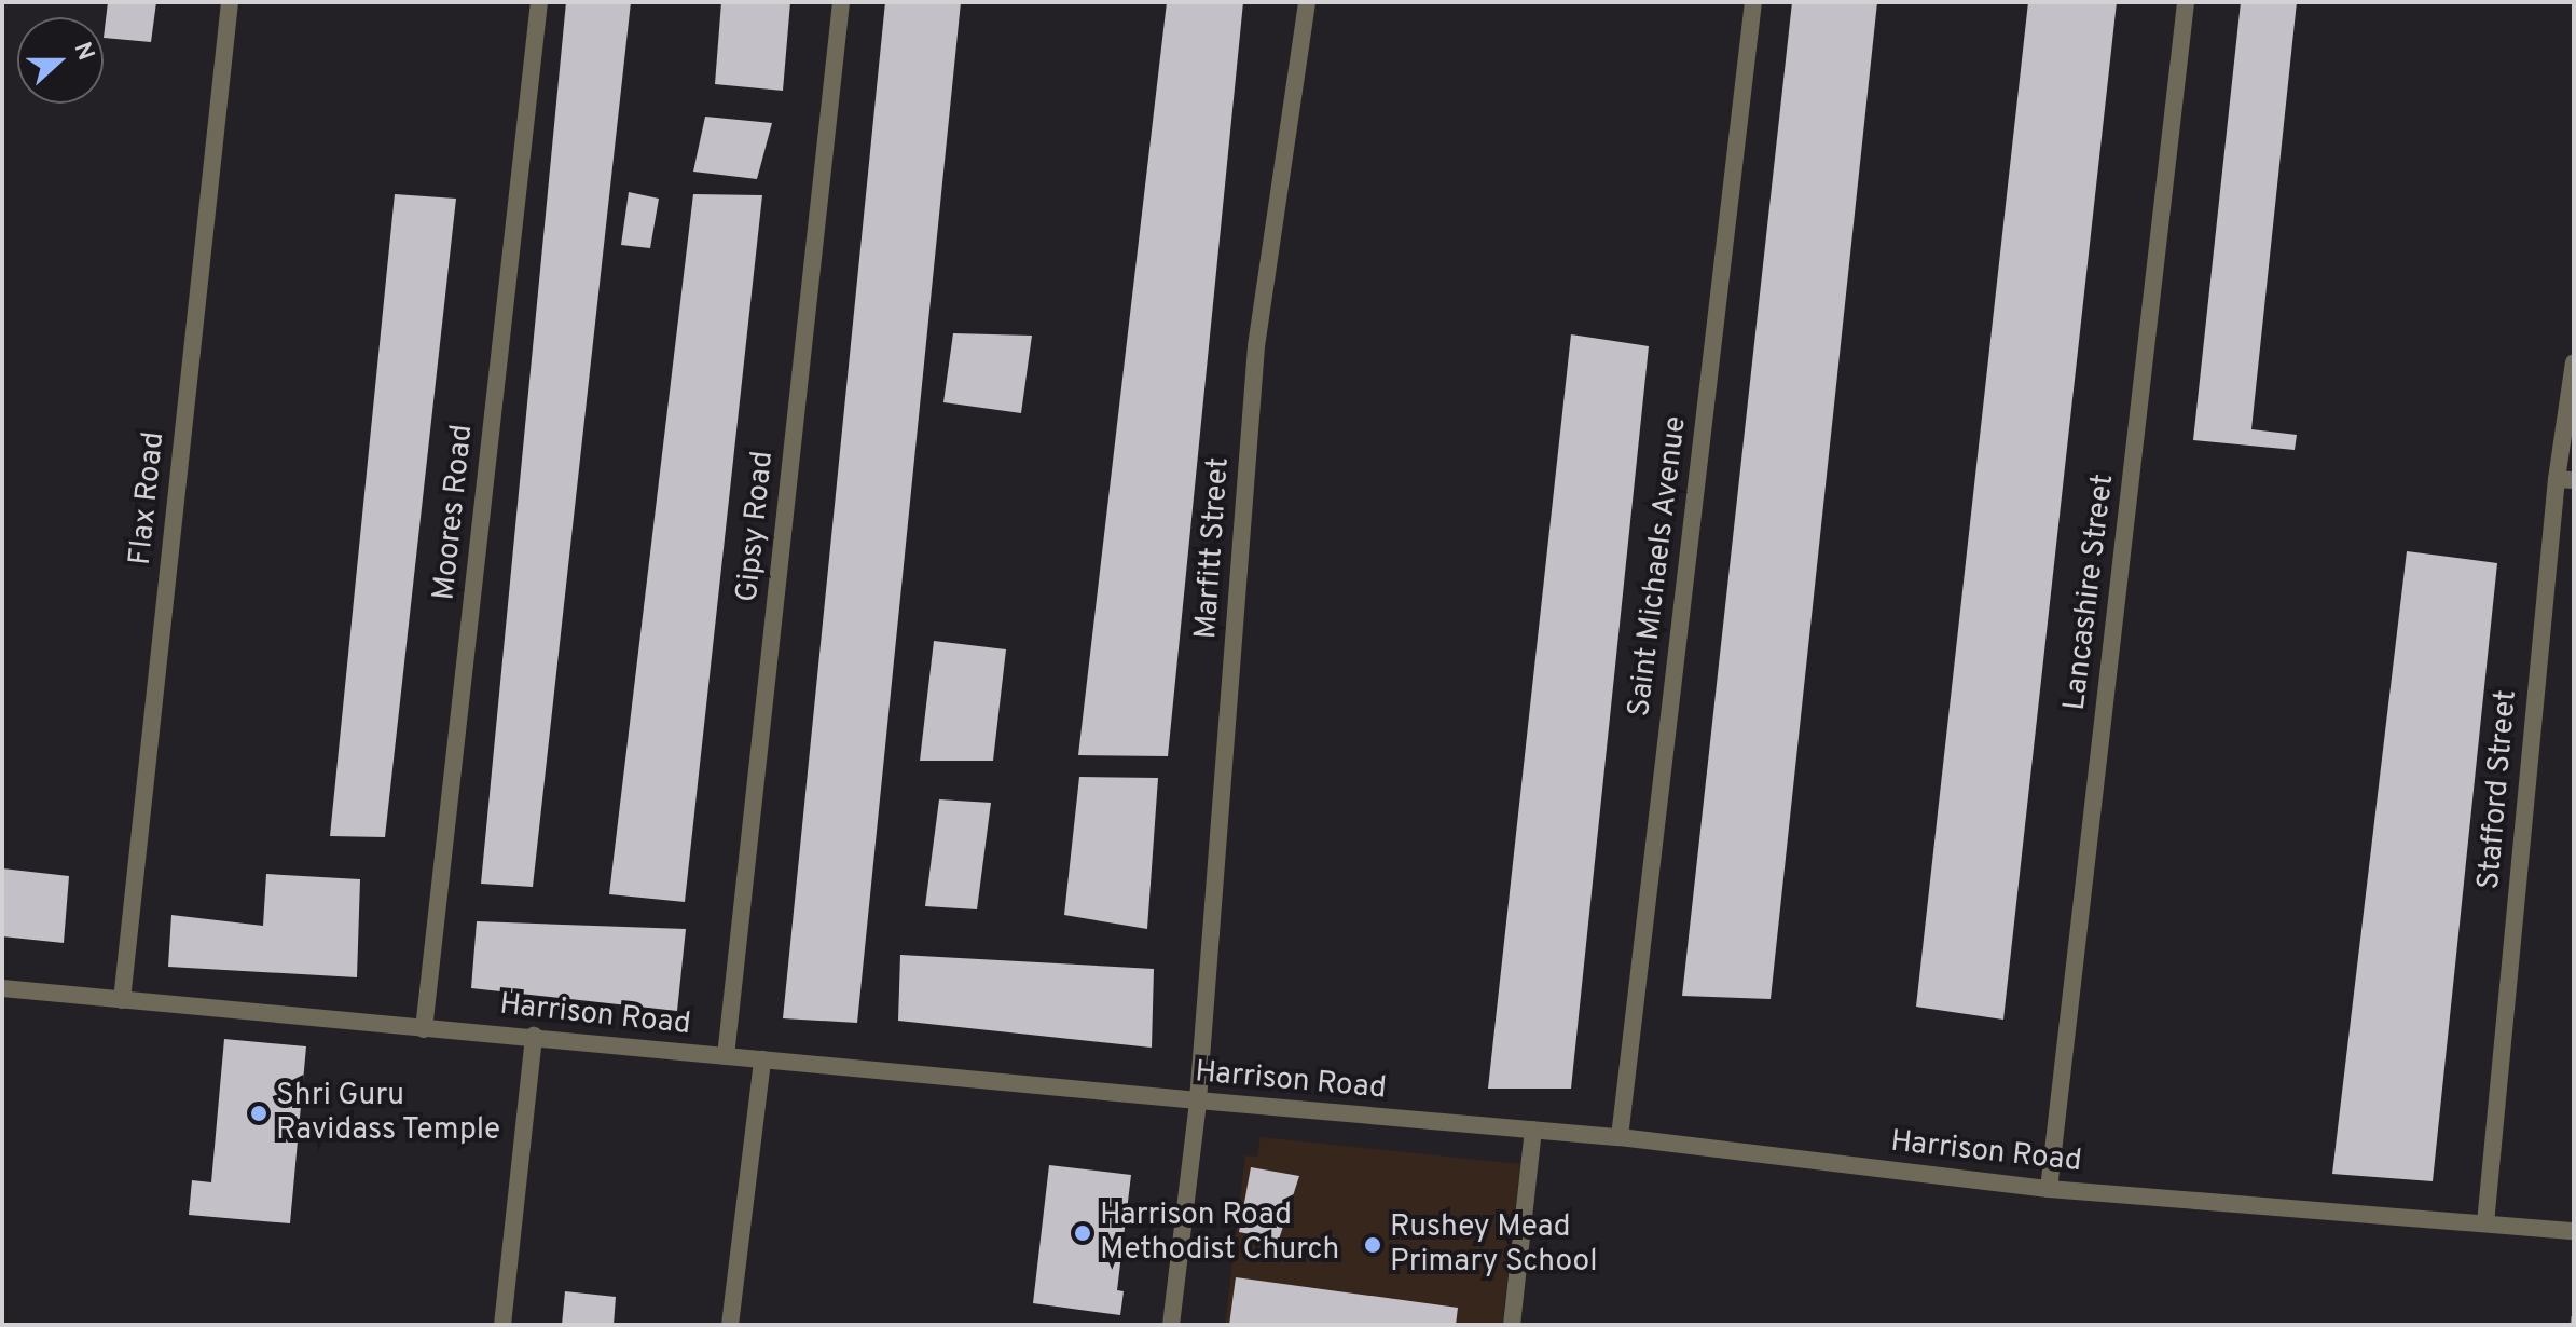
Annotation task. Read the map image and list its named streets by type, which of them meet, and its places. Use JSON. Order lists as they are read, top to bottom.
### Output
{
  "streets": {
    "street": [
      "Flax Road",
      "Moores Road",
      "Gipsy Road",
      "Marfitt Street",
      "Saint Michaels Avenue",
      "Lancashire Street",
      "Stafford Street",
      "Harrison Road"
    ]
  },
  "crossings": [
    ["Flax Road", "Harrison Road"],
    ["Moores Road", "Harrison Road"],
    ["Gipsy Road", "Harrison Road"],
    ["Marfitt Street", "Harrison Road"],
    ["Saint Michaels Avenue", "Harrison Road"],
    ["Lancashire Street", "Harrison Road"],
    ["Stafford Street", "Harrison Road"]
  ],
  "places": ["Shri Guru Ravidass Temple", "Harrison Road Methodist Church", "Rushey Mead Primary School"],
  "north": "right"
}
